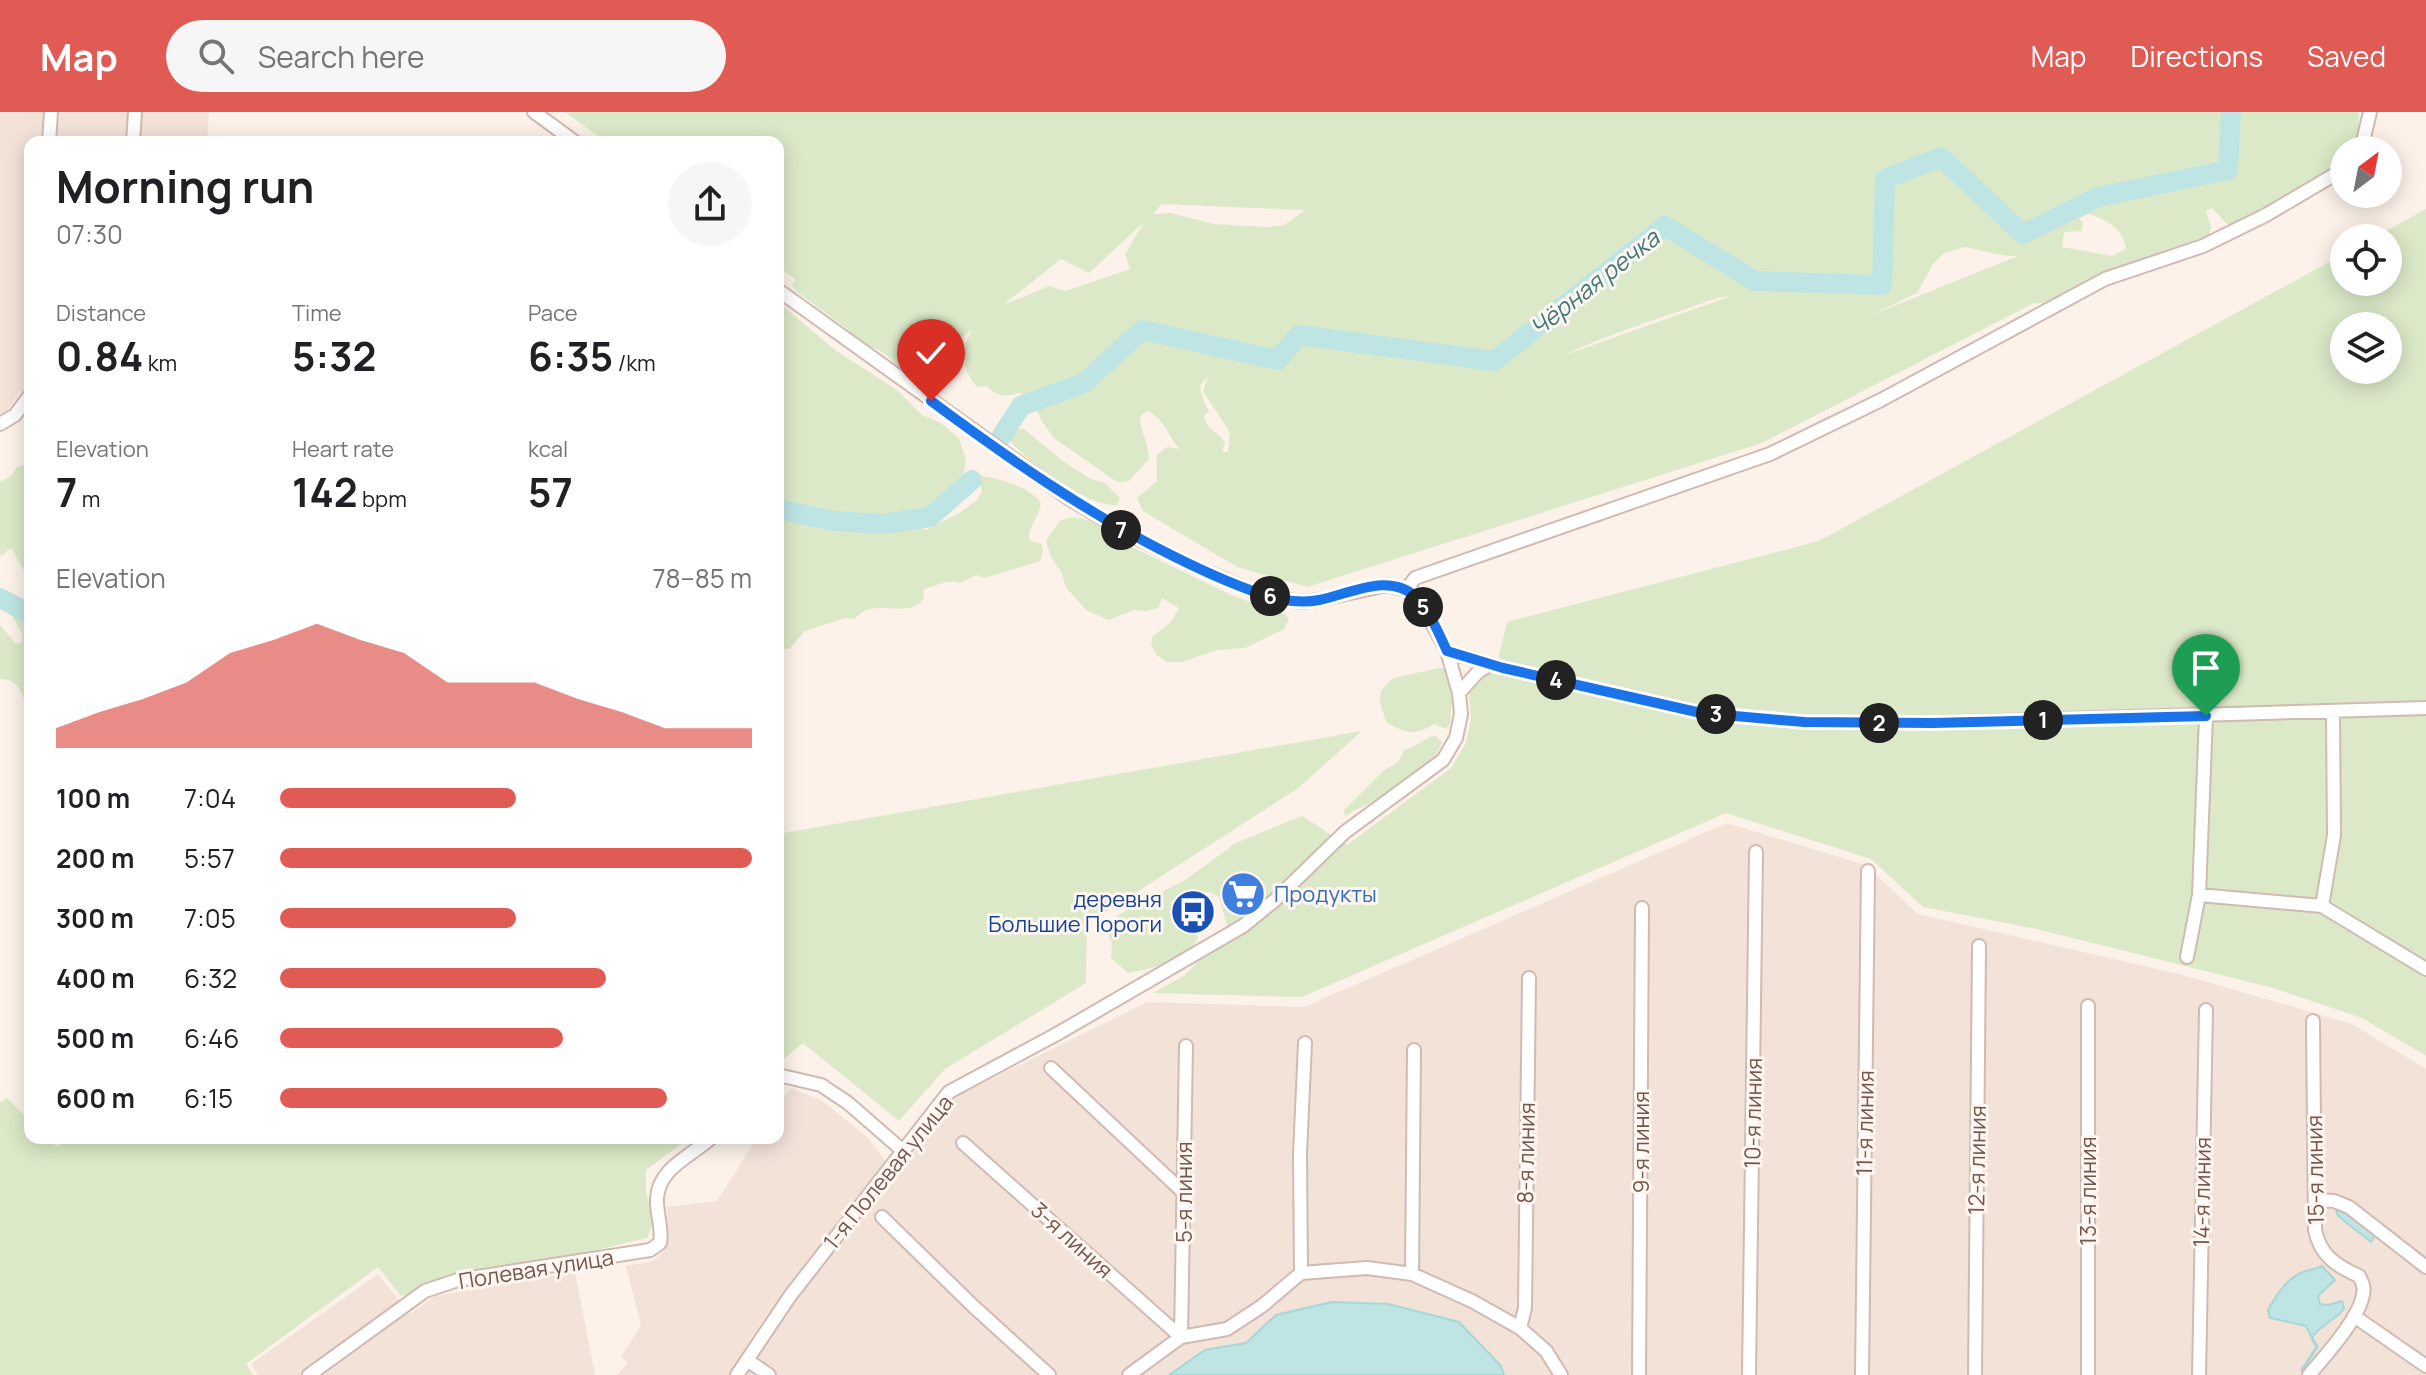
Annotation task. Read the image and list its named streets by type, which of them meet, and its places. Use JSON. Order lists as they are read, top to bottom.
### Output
{
  "streets": {
    "street": [
      "10-я линия",
      "11-я линия",
      "9-я линия",
      "8-я линия",
      "12-я линия",
      "15-я линия",
      "1-я Полевая улица",
      "13-я линия",
      "5-я линия",
      "14-я линия",
      "3-я линия",
      "Полевая улица"
    ]
  },
  "crossings": [
    ["5-я линия", "3-я линия"]
  ],
  "water": ["Чёрная речка"],
  "places": {
    "supermarket": ["Продукты"],
    "bus stop": ["деревня Большие Пороги"]
  },
  "north": "top right",
  "page": {
    "header": "Map",
    "search": "Search here",
    "nav": ["Map", "Directions", "Saved"],
    "heading": ["Morning run", "07:30"],
    "stats": [
      ["Distance", "0.84 km"],
      ["Time", "5:32"],
      ["Pace", "6:35 /km"],
      ["Elevation", "7 m"],
      ["Heart rate", "142 bpm"],
      ["kcal", "57"]
    ],
    "pins": [
      "7",
      "6",
      "5",
      "4",
      "3",
      "1",
      "2"
    ],
    "chart": ["Elevation", "78–85 m"],
    "list": [
      {
        "name": "100 m",
        "note": "7:04"
      },
      {
        "name": "200 m",
        "note": "5:57"
      },
      {
        "name": "300 m",
        "note": "7:05"
      },
      {
        "name": "400 m",
        "note": "6:32"
      },
      {
        "name": "500 m",
        "note": "6:46"
      },
      {
        "name": "600 m",
        "note": "6:15"
      }
    ]
  }
}
